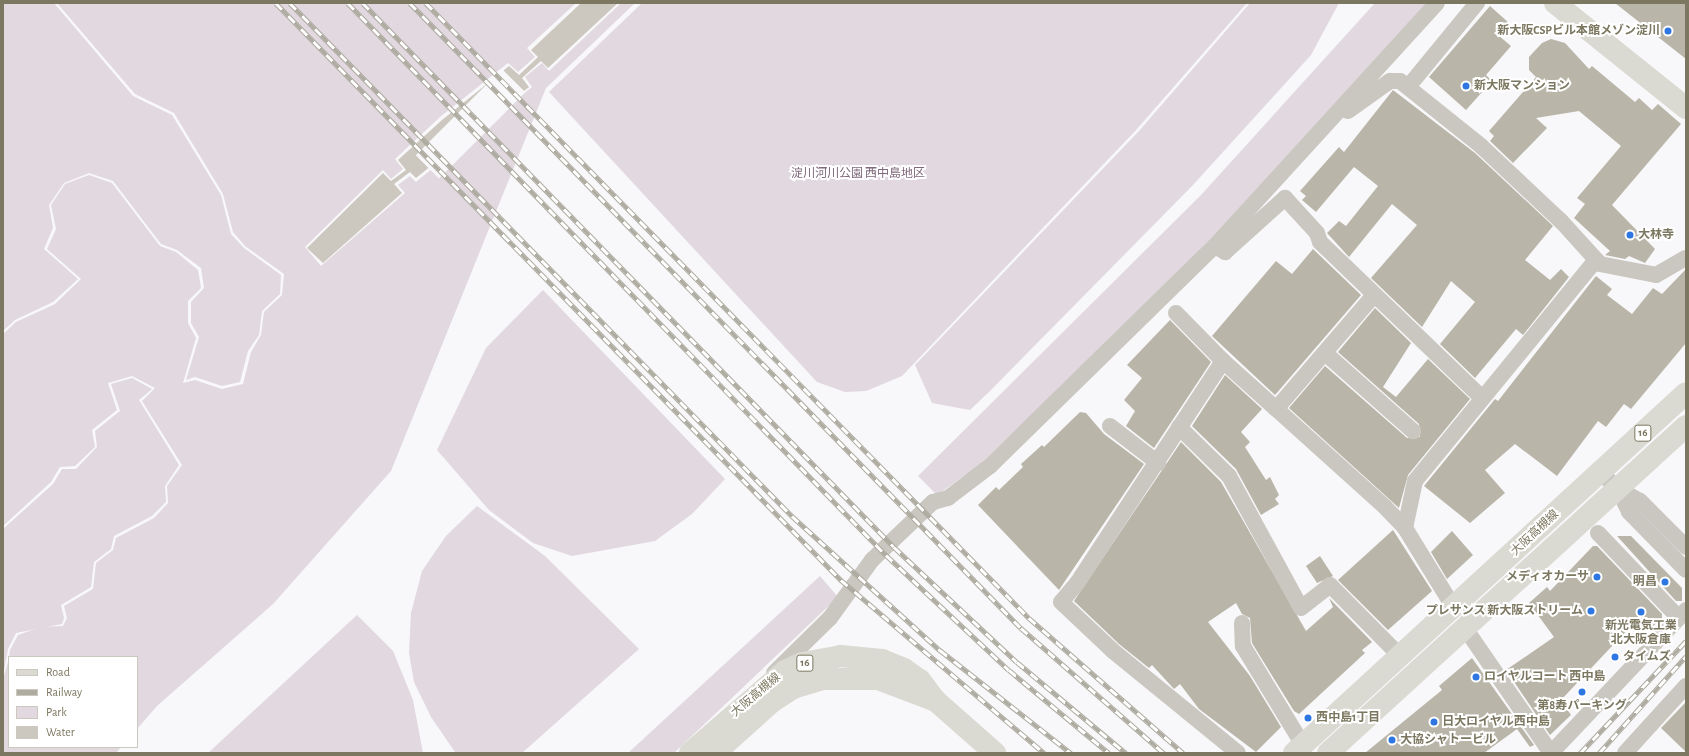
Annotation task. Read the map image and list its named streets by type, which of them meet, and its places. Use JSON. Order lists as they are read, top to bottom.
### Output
{
  "streets": {
    "main road": ["16", "大阪高槻線"]
  },
  "parks": ["淀川河川公園 西中島地区"],
  "places": [
    "新大阪CSPビル本館メゾン淀川",
    "新大阪マンション",
    "大林寺",
    "メディオカーサ",
    "明昌",
    "プレサンス 新大阪ストリーム",
    "新光電気工業 北大阪倉庫",
    "タイムズ",
    "ロイヤルコート 西中島",
    "第8寿パーキング",
    "西中島1丁目",
    "日大ロイヤル西中島",
    "大協シャトービル"
  ],
  "legend": [
    "Road",
    "Railway",
    "Park",
    "Water"
  ]
}
